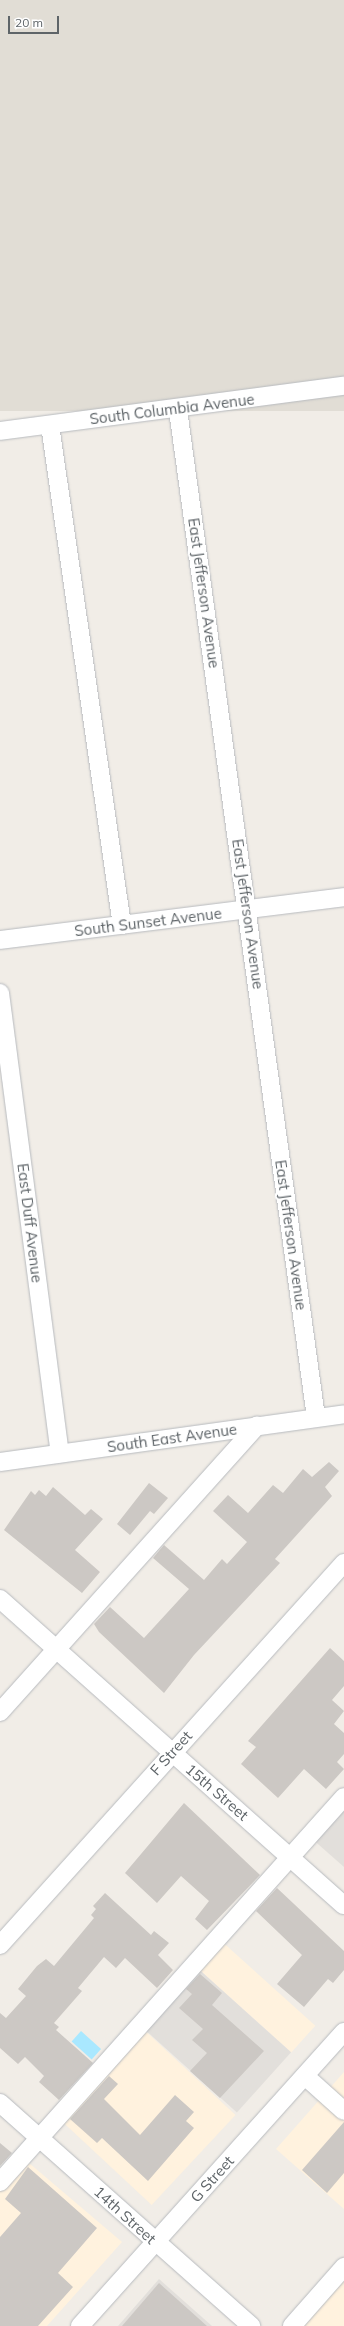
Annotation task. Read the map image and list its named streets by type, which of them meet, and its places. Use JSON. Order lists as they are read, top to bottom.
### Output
{
  "streets": {
    "street": [
      "South Columbia Avenue",
      "East Jefferson Avenue",
      "South Sunset Avenue",
      "East Duff Avenue",
      "South East Avenue",
      "F Street",
      "15th Street",
      "G Street",
      "14th Street"
    ]
  },
  "crossings": [
    ["South Columbia Avenue", "East Jefferson Avenue"],
    ["East Jefferson Avenue", "South Sunset Avenue"],
    ["East Jefferson Avenue", "South East Avenue"],
    ["East Duff Avenue", "South East Avenue"],
    ["F Street", "15th Street"],
    ["G Street", "14th Street"]
  ],
  "scale_bar": "20 m"
}
